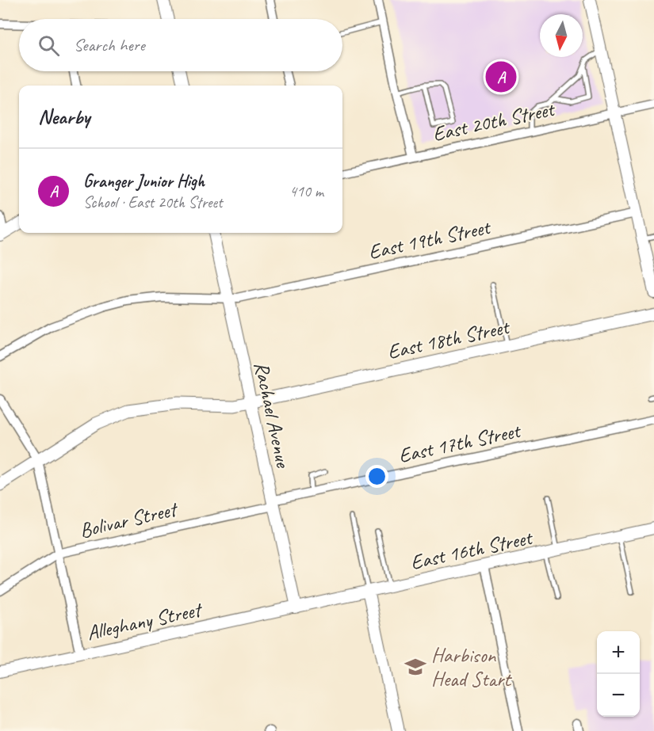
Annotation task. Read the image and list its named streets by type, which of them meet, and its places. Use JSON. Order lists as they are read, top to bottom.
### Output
{
  "streets": {
    "main road": ["East 18th Street"],
    "street": [
      "East 20th Street",
      "East 19th Street",
      "Rachael Avenue",
      "East 17th Street",
      "Bolivar Street",
      "East 16th Street",
      "Alleghany Street"
    ]
  },
  "crossings": [
    ["East 19th Street", "Rachael Avenue"],
    ["East 18th Street", "Rachael Avenue"],
    ["Rachael Avenue", "East 17th Street"],
    ["Rachael Avenue", "Bolivar Street"],
    ["Rachael Avenue", "East 16th Street"],
    ["Rachael Avenue", "Alleghany Street"],
    ["East 17th Street", "Bolivar Street"],
    ["East 16th Street", "Alleghany Street"]
  ],
  "places": {
    "school or university": ["Harbison Head Start"]
  },
  "north": "bottom",
  "page": {
    "search": "Search here",
    "pins": "A",
    "heading": "Nearby",
    "list": [
      {
        "mark": "A",
        "name": "Granger Junior High",
        "note": "School · East 20th Street",
        "value": "410 m"
      }
    ],
    "map_buttons": ["+", "−"]
  }
}
